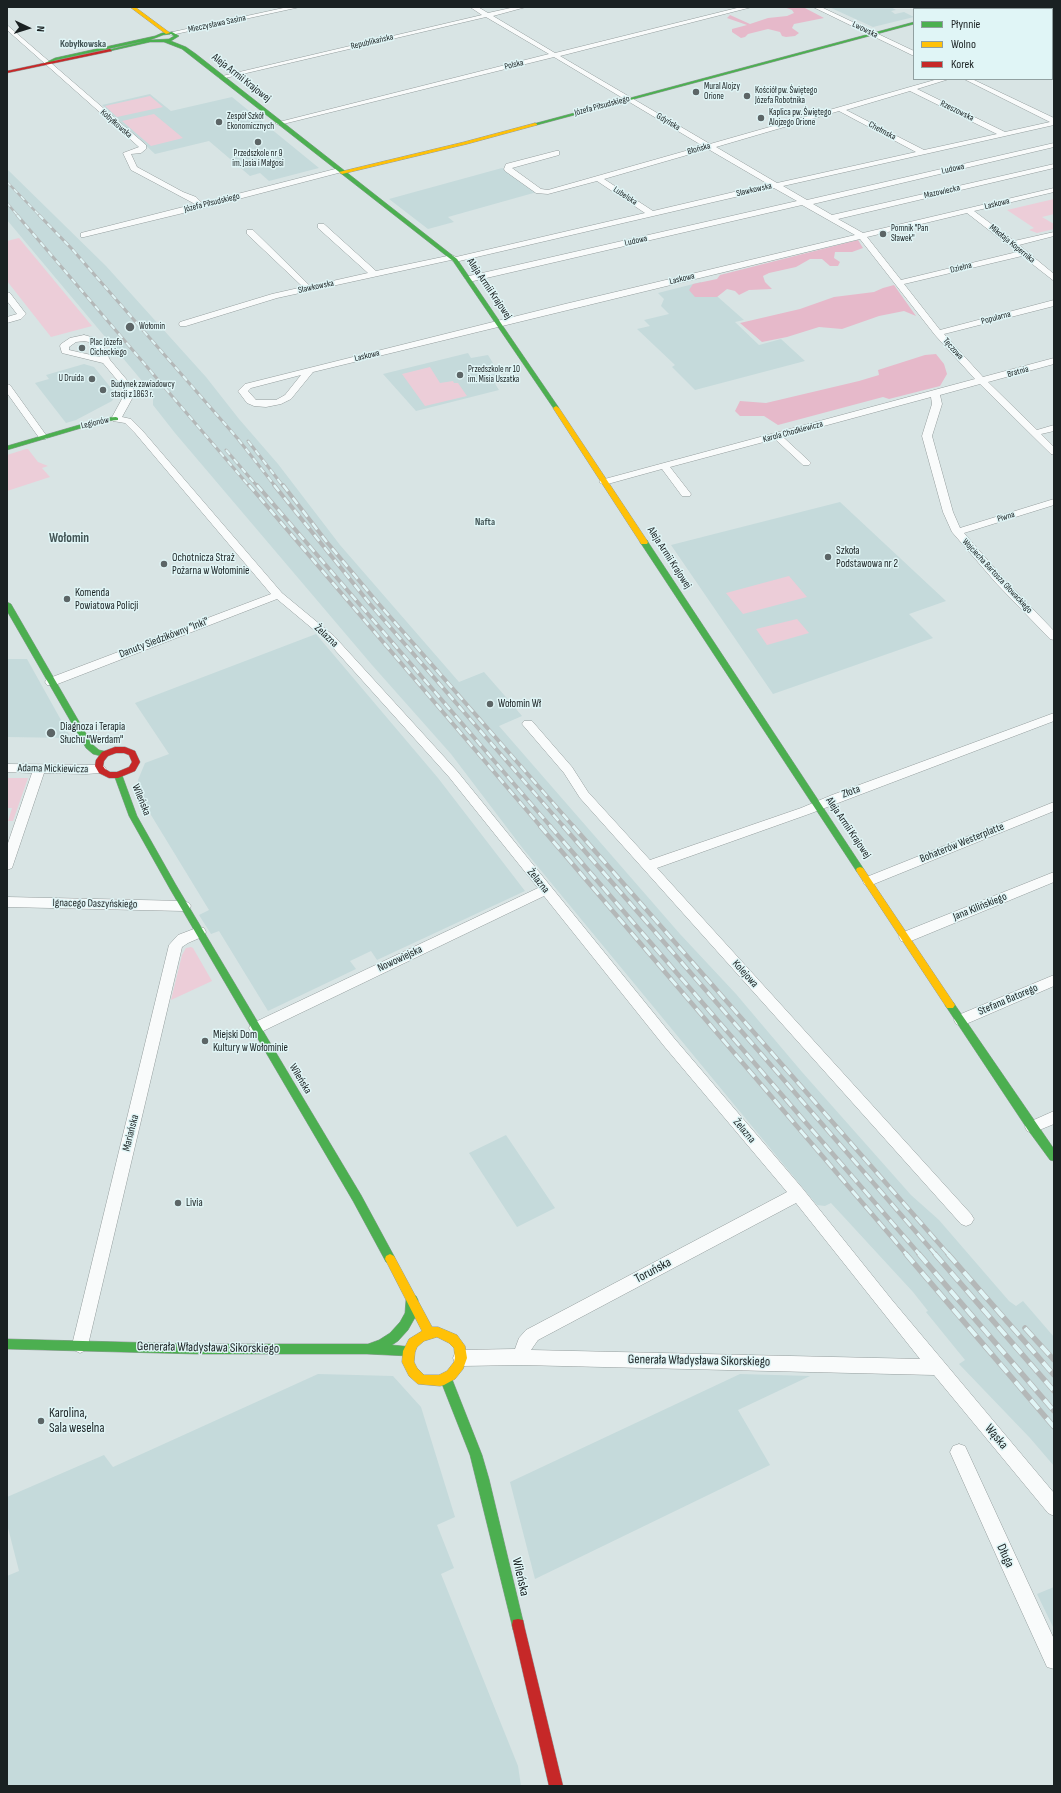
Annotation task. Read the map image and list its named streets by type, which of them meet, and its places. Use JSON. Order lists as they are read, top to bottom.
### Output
{
  "streets": {
    "street": [
      "Mieczysława Sasina",
      "Lwowska",
      "Republikańska",
      "Polska",
      "Aleja Armii Krajowej",
      "Józefa Piłsudskiego",
      "Rzeszowska",
      "Gdyńska",
      "Kobyłkowska",
      "Chełmska",
      "Błońska",
      "Ludowa",
      "Sławkowska",
      "Mazowiecka",
      "Lubelska",
      "Laskowa",
      "Mikołaja Kopernika",
      "Dzielna",
      "Popularna",
      "Tęczowa",
      "Bratnia",
      "Legionów",
      "Karola Chodkiewicza",
      "Piwna",
      "Wojciecha Bartosza Głowackiego",
      "Żelazna",
      "Danuty Siedzikówny \"Inki\"",
      "Adama Mickiewicza",
      "Złota",
      "Wileńska",
      "Bohaterów Westerplatte",
      "Ignacego Daszyńskiego",
      "Jana Kilińskiego",
      "Nowowiejska",
      "Kolejowa",
      "Stefana Batorego",
      "Mariańska",
      "Toruńska",
      "Generała Władysława Sikorskiego",
      "Wąska",
      "Długa"
    ]
  },
  "crossings": [
    ["Mieczysława Sasina", "Aleja Armii Krajowej"],
    ["Mieczysława Sasina", "Kobyłkowska"],
    ["Lwowska", "Józefa Piłsudskiego"],
    ["Republikańska", "Aleja Armii Krajowej"],
    ["Republikańska", "Gdyńska"],
    ["Polska", "Aleja Armii Krajowej"],
    ["Polska", "Gdyńska"],
    ["Aleja Armii Krajowej", "Józefa Piłsudskiego"],
    ["Aleja Armii Krajowej", "Ludowa"],
    ["Aleja Armii Krajowej", "Sławkowska"],
    ["Aleja Armii Krajowej", "Laskowa"],
    ["Aleja Armii Krajowej", "Karola Chodkiewicza"],
    ["Aleja Armii Krajowej", "Złota"],
    ["Aleja Armii Krajowej", "Bohaterów Westerplatte"],
    ["Aleja Armii Krajowej", "Jana Kilińskiego"],
    ["Aleja Armii Krajowej", "Stefana Batorego"],
    ["Józefa Piłsudskiego", "Gdyńska"],
    ["Józefa Piłsudskiego", "Kobyłkowska"],
    ["Rzeszowska", "Błońska"],
    ["Rzeszowska", "Sławkowska"],
    ["Gdyńska", "Błońska"],
    ["Gdyńska", "Ludowa"],
    ["Gdyńska", "Sławkowska"],
    ["Gdyńska", "Mazowiecka"],
    ["Gdyńska", "Laskowa"],
    ["Gdyńska", "Tęczowa"],
    ["Chełmska", "Błońska"],
    ["Chełmska", "Sławkowska"],
    ["Błońska", "Lubelska"],
    ["Sławkowska", "Lubelska"],
    ["Laskowa", "Mikołaja Kopernika"],
    ["Laskowa", "Tęczowa"],
    ["Mikołaja Kopernika", "Dzielna"],
    ["Dzielna", "Tęczowa"],
    ["Popularna", "Tęczowa"],
    ["Tęczowa", "Bratnia"],
    ["Tęczowa", "Karola Chodkiewicza"],
    ["Bratnia", "Karola Chodkiewicza"],
    ["Legionów", "Żelazna"],
    ["Karola Chodkiewicza", "Wojciecha Bartosza Głowackiego"],
    ["Piwna", "Wojciecha Bartosza Głowackiego"],
    ["Żelazna", "Danuty Siedzikówny \"Inki\""],
    ["Żelazna", "Nowowiejska"],
    ["Żelazna", "Toruńska"],
    ["Żelazna", "Generała Władysława Sikorskiego"],
    ["Żelazna", "Wąska"],
    ["Adama Mickiewicza", "Wileńska"],
    ["Złota", "Kolejowa"],
    ["Wileńska", "Ignacego Daszyńskiego"],
    ["Wileńska", "Nowowiejska"],
    ["Wileńska", "Mariańska"],
    ["Wileńska", "Generała Władysława Sikorskiego"],
    ["Mariańska", "Generała Władysława Sikorskiego"],
    ["Toruńska", "Generała Władysława Sikorskiego"],
    ["Generała Władysława Sikorskiego", "Wąska"]
  ],
  "districts": ["Kobyłkowska", "Nafta", "Wołomin"],
  "places": [
    "Mural Alojzy Orione",
    "Kościół pw. Świętego Józefa Robotnika",
    "Kaplica pw. Świętego Alojzego Orione",
    "Zespół Szkół Ekonomicznych",
    "Przedszkole nr 9 im. Jasia i Małgosi",
    "Pomnik \"Pan Sławek\"",
    "Wołomin",
    "Plac Józefa Cicheckiego",
    "Przedszkole nr 10 im. Misia Uszatka",
    "U Druida",
    "Budynek zawiadowcy stacji z 1863 r.",
    "Szkoła Podstawowa nr 2",
    "Ochotnicza Straż Pożarna w Wołominie",
    "Komenda Powiatowa Policji",
    "Wołomin Wł",
    "Diagnoza i Terapia Słuchu \"Werdam\"",
    "Miejski Dom Kultury w Wołominie",
    "Livia",
    "Karolina, Sala weselna"
  ],
  "legend": ["Płynnie", "Wolno", "Korek"],
  "north": "right"
}
